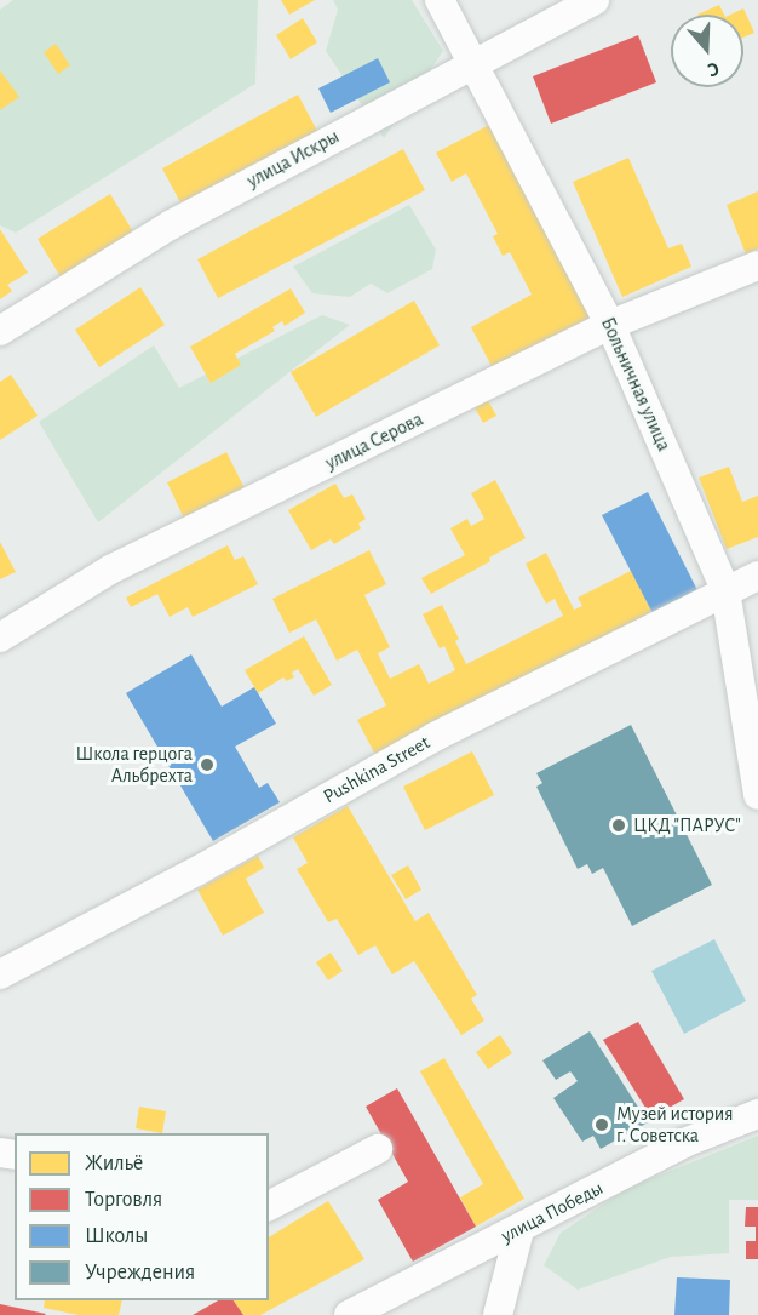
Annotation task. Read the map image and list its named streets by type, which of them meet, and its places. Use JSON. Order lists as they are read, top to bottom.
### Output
{
  "streets": {
    "street": [
      "улица Искры",
      "Больничная улица",
      "улица Серова",
      "Pushkina Street",
      "улица Победы"
    ]
  },
  "crossings": [
    ["улица Искры", "Больничная улица"],
    ["Больничная улица", "улица Серова"],
    ["Больничная улица", "Pushkina Street"]
  ],
  "places": ["Школа герцога Альбрехта", "ЦКД \"ПАРУС\"", "Музей история г. Советска"],
  "legend": [
    "Жильё",
    "Торговля",
    "Школы",
    "Учреждения"
  ],
  "north": "bottom"
}
